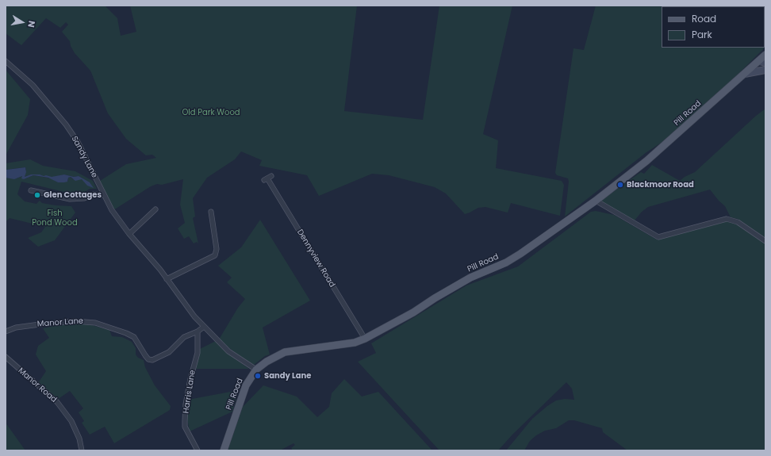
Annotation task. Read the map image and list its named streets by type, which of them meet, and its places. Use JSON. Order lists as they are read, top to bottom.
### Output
{
  "streets": {
    "main road": ["Pill Road"],
    "street": [
      "Sandy Lane",
      "Dennyview Road",
      "Manor Lane",
      "Manor Road",
      "Harris Lane"
    ]
  },
  "crossings": [
    ["Pill Road", "Sandy Lane"],
    ["Pill Road", "Dennyview Road"],
    ["Sandy Lane", "Manor Lane"],
    ["Manor Lane", "Harris Lane"]
  ],
  "parks": ["Old Park Wood", "Fish Pond Wood"],
  "places": ["Blackmoor Road", "Glen Cottages", "Sandy Lane"],
  "legend": ["Road", "Park"],
  "north": "right"
}
